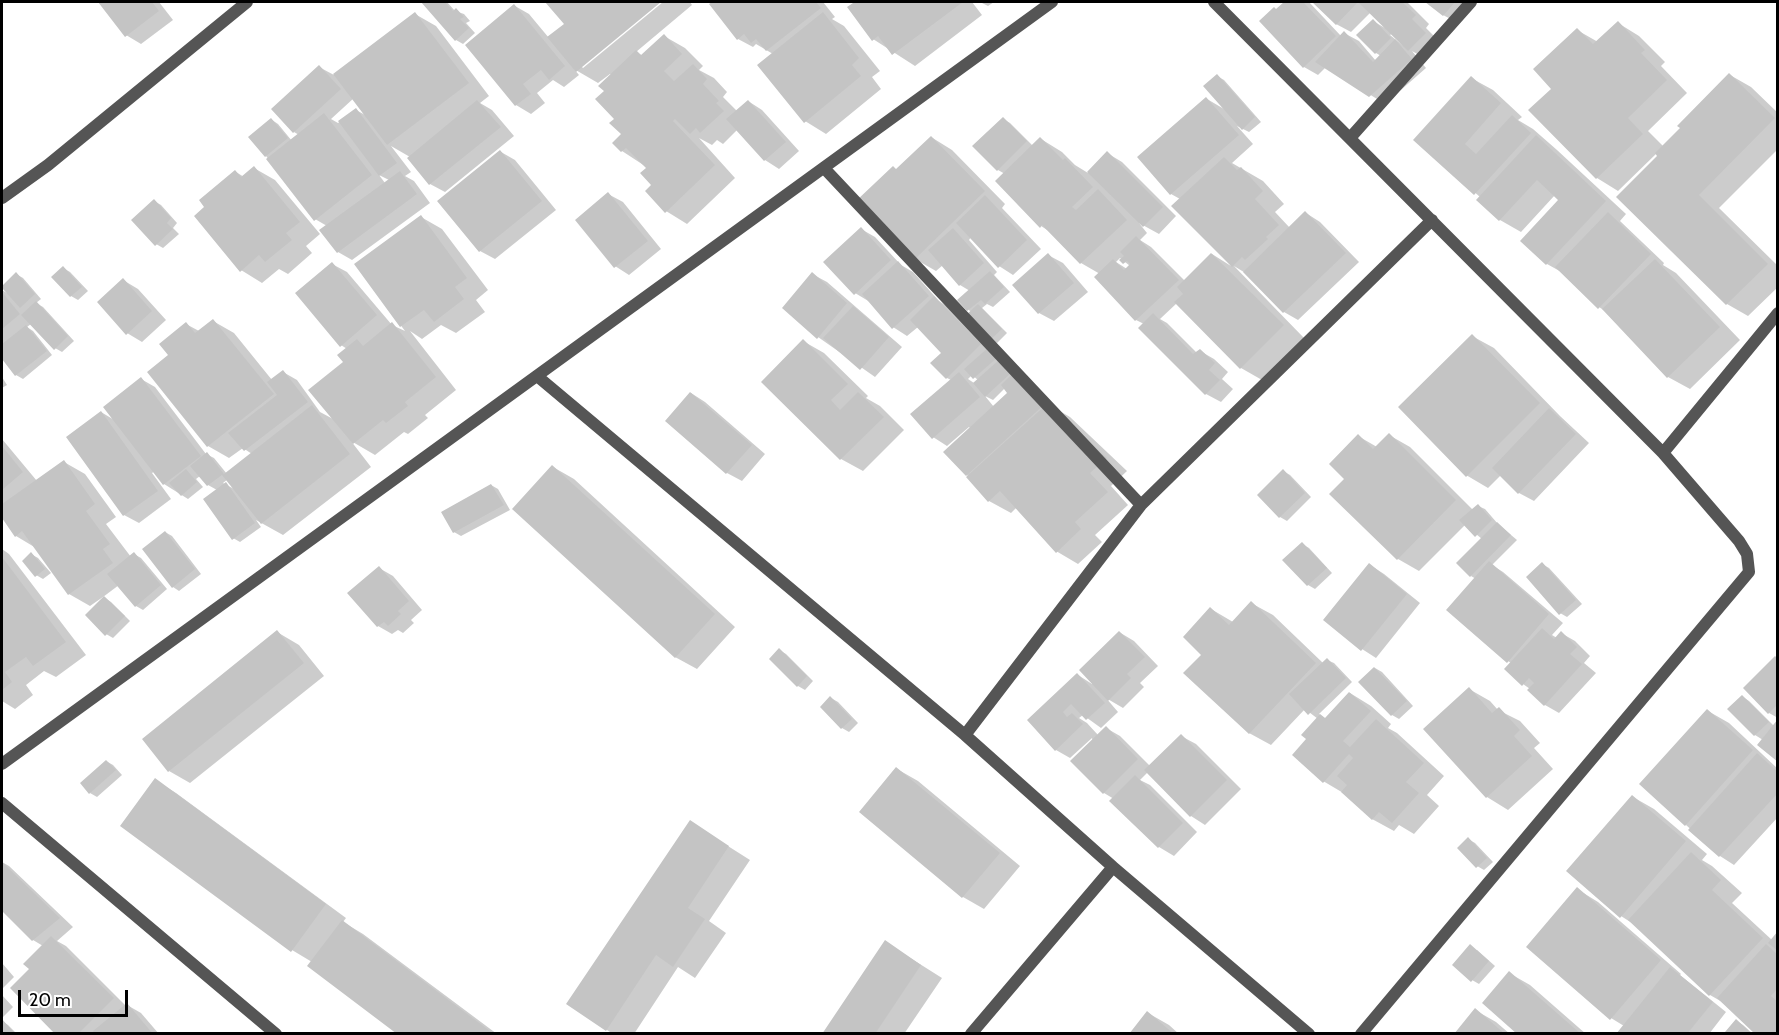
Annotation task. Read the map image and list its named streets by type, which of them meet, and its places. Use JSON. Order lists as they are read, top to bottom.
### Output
{
  "scale_bar": "20 m"
}
